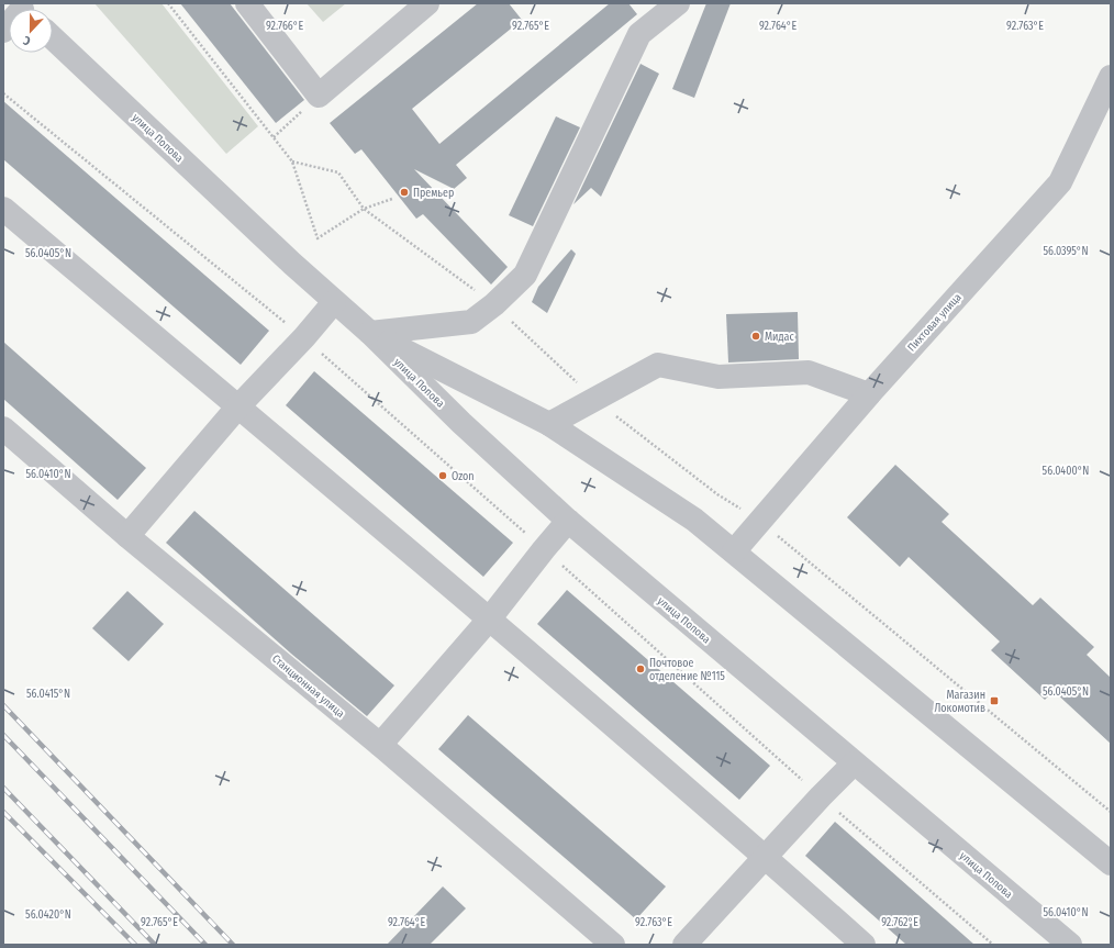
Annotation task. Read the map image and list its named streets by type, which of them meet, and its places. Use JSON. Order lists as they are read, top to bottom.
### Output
{
  "streets": {
    "street": ["улица Попова", "Пихтовая улица", "Станционная улица"]
  },
  "crossings": [
    ["улица Попова", "Пихтовая улица"]
  ],
  "places": {
    "other": [
      "Премьер",
      "Мидас",
      "Ozon",
      "Почтовое отделение №115"
    ],
    "transit": ["Магазин Локомотив"]
  },
  "north": "bottom",
  "coordinates": [
    "92.764°E",
    "92.766°E",
    "92.765°E",
    "92.763°E",
    "56.0395°N",
    "56.0405°N",
    "56.0400°N",
    "56.0410°N",
    "56.0415°N",
    "56.0420°N",
    "92.762°E"
  ]
}
